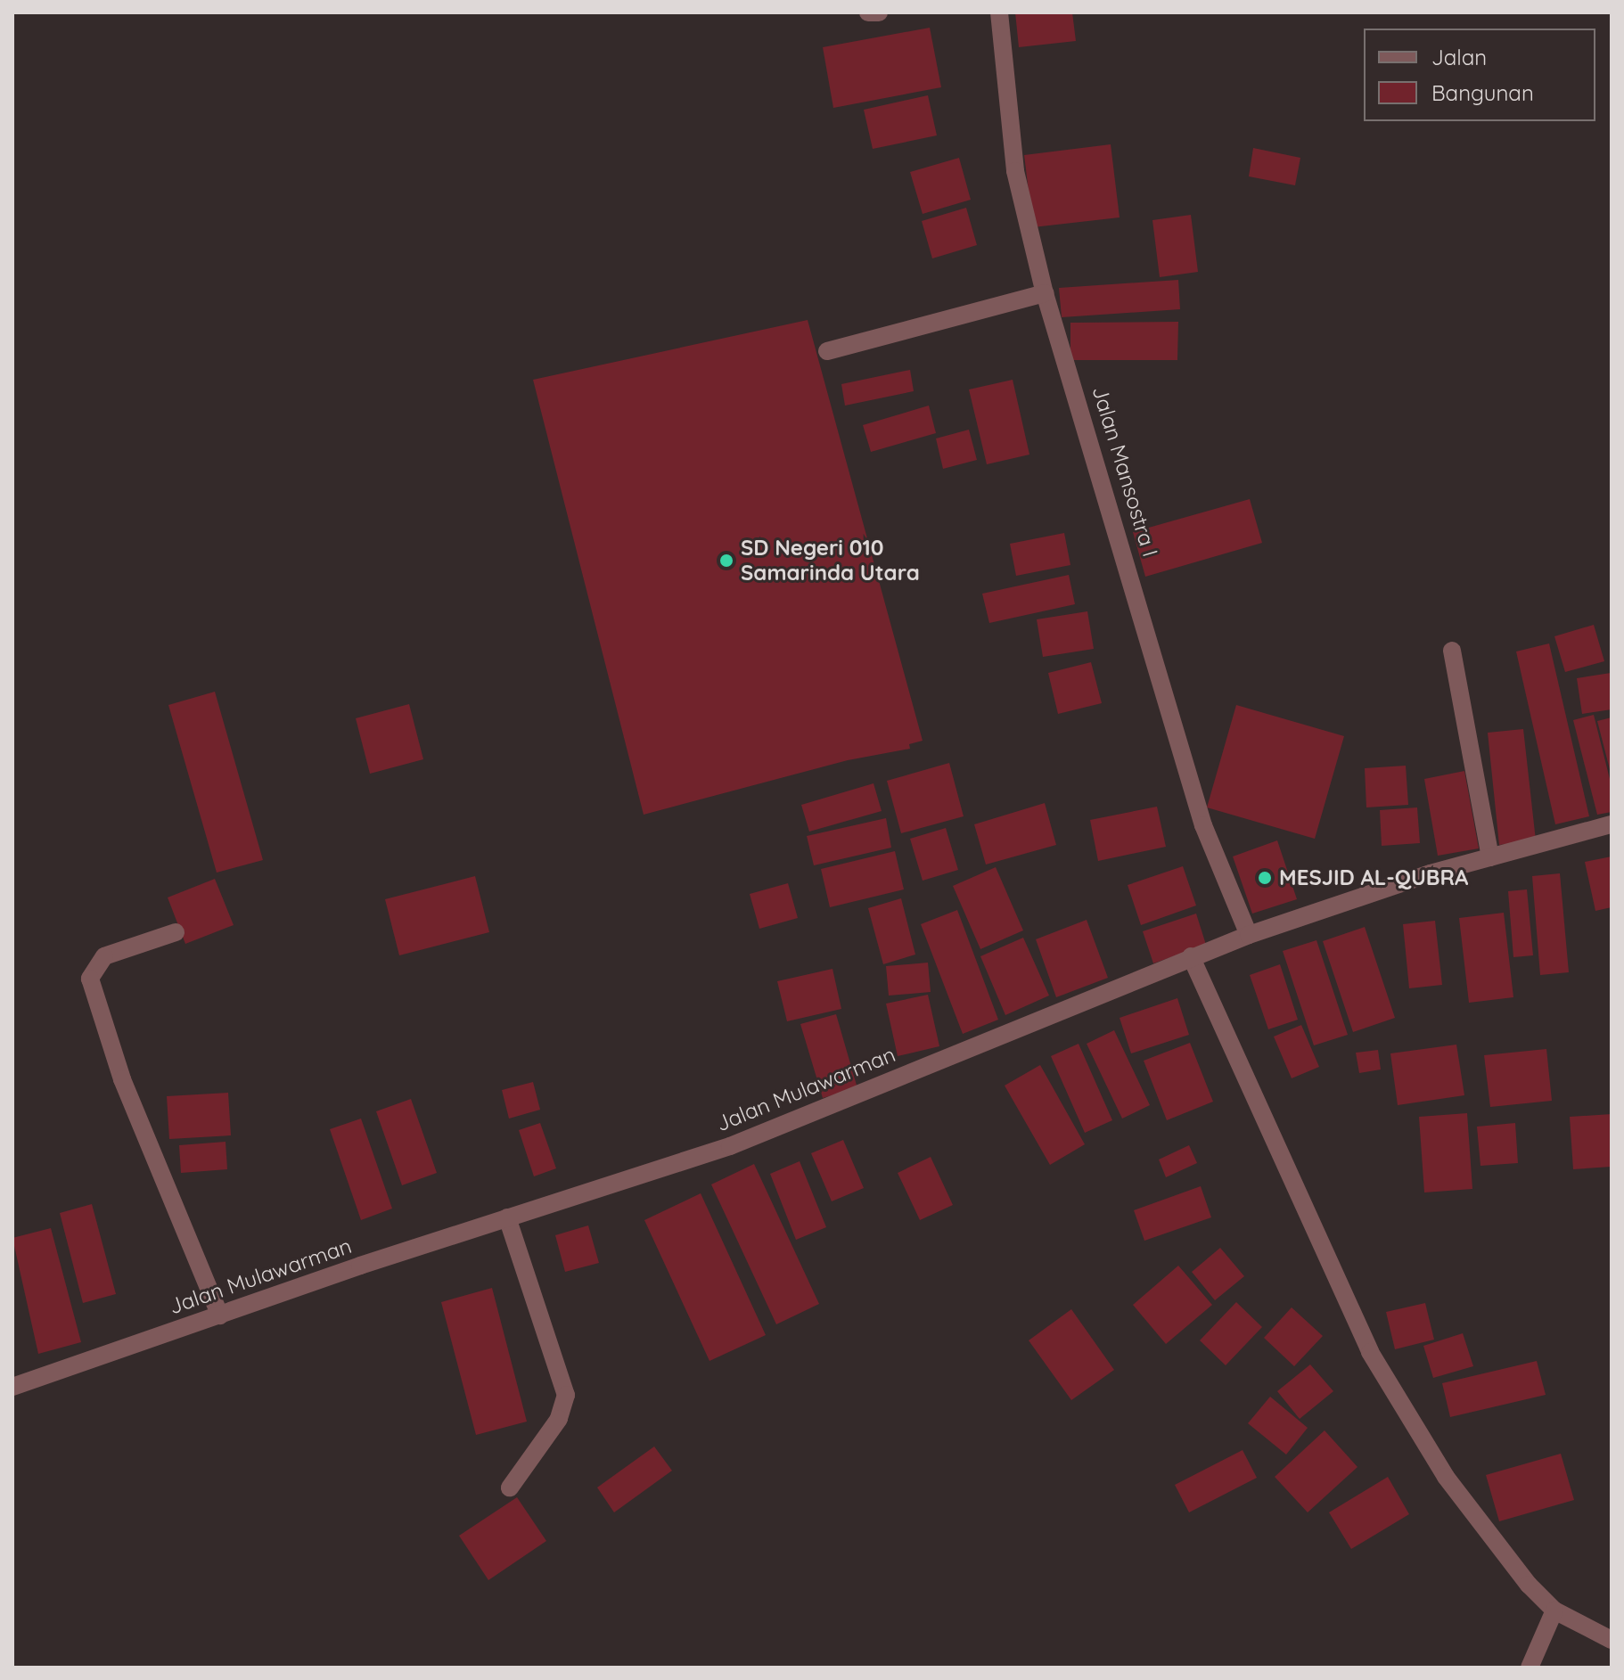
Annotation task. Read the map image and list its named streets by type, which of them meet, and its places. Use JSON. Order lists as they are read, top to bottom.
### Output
{
  "streets": {
    "street": ["Jalan Mansostra I", "Jalan Mulawarman"]
  },
  "crossings": [
    ["Jalan Mansostra I", "Jalan Mulawarman"]
  ],
  "places": ["SD Negeri 010 Samarinda Utara", "MESJID AL-QUBRA"],
  "legend": ["Jalan", "Bangunan"]
}
